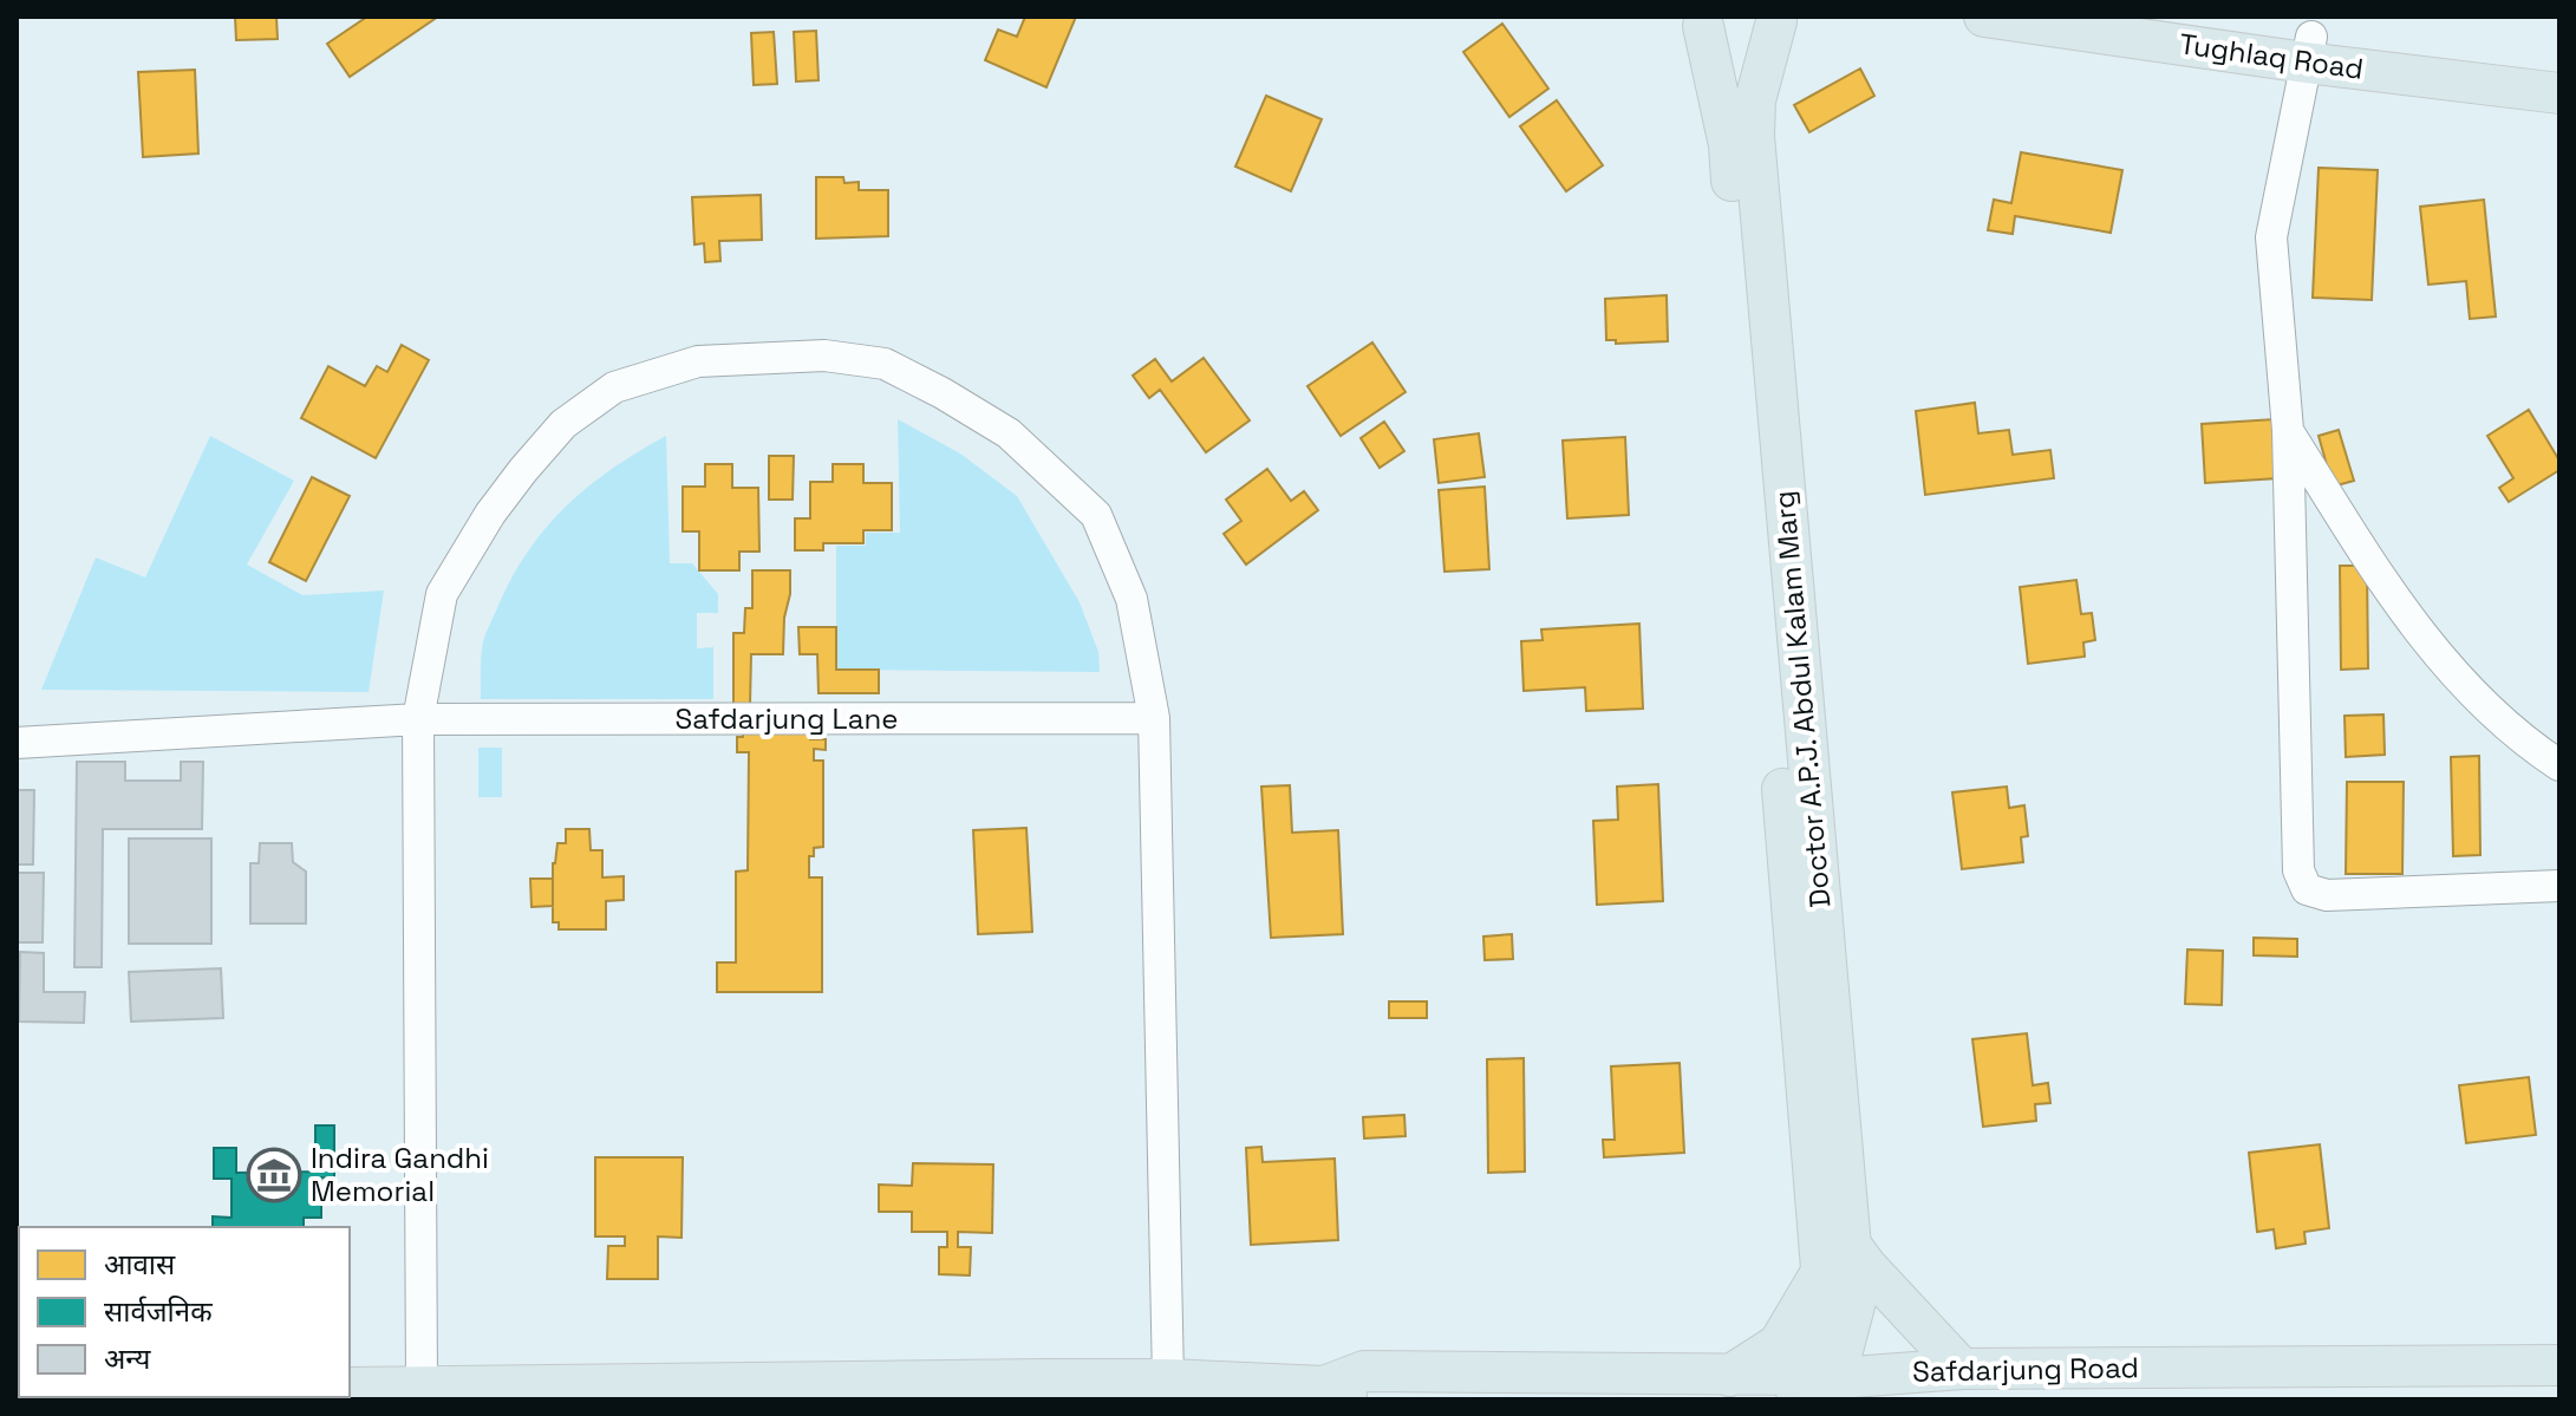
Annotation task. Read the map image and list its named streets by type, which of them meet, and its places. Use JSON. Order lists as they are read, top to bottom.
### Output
{
  "streets": {
    "main road": ["Tughlaq Road", "Doctor A.P.J. Abdul Kalam Marg", "Safdarjung Road"],
    "street": ["Safdarjung Lane"]
  },
  "crossings": [
    ["Doctor A.P.J. Abdul Kalam Marg", "Safdarjung Road"]
  ],
  "places": {
    "museum": ["Indira Gandhi Memorial"]
  },
  "legend": ["आवास", "सार्वजनिक", "अन्य"]
}
